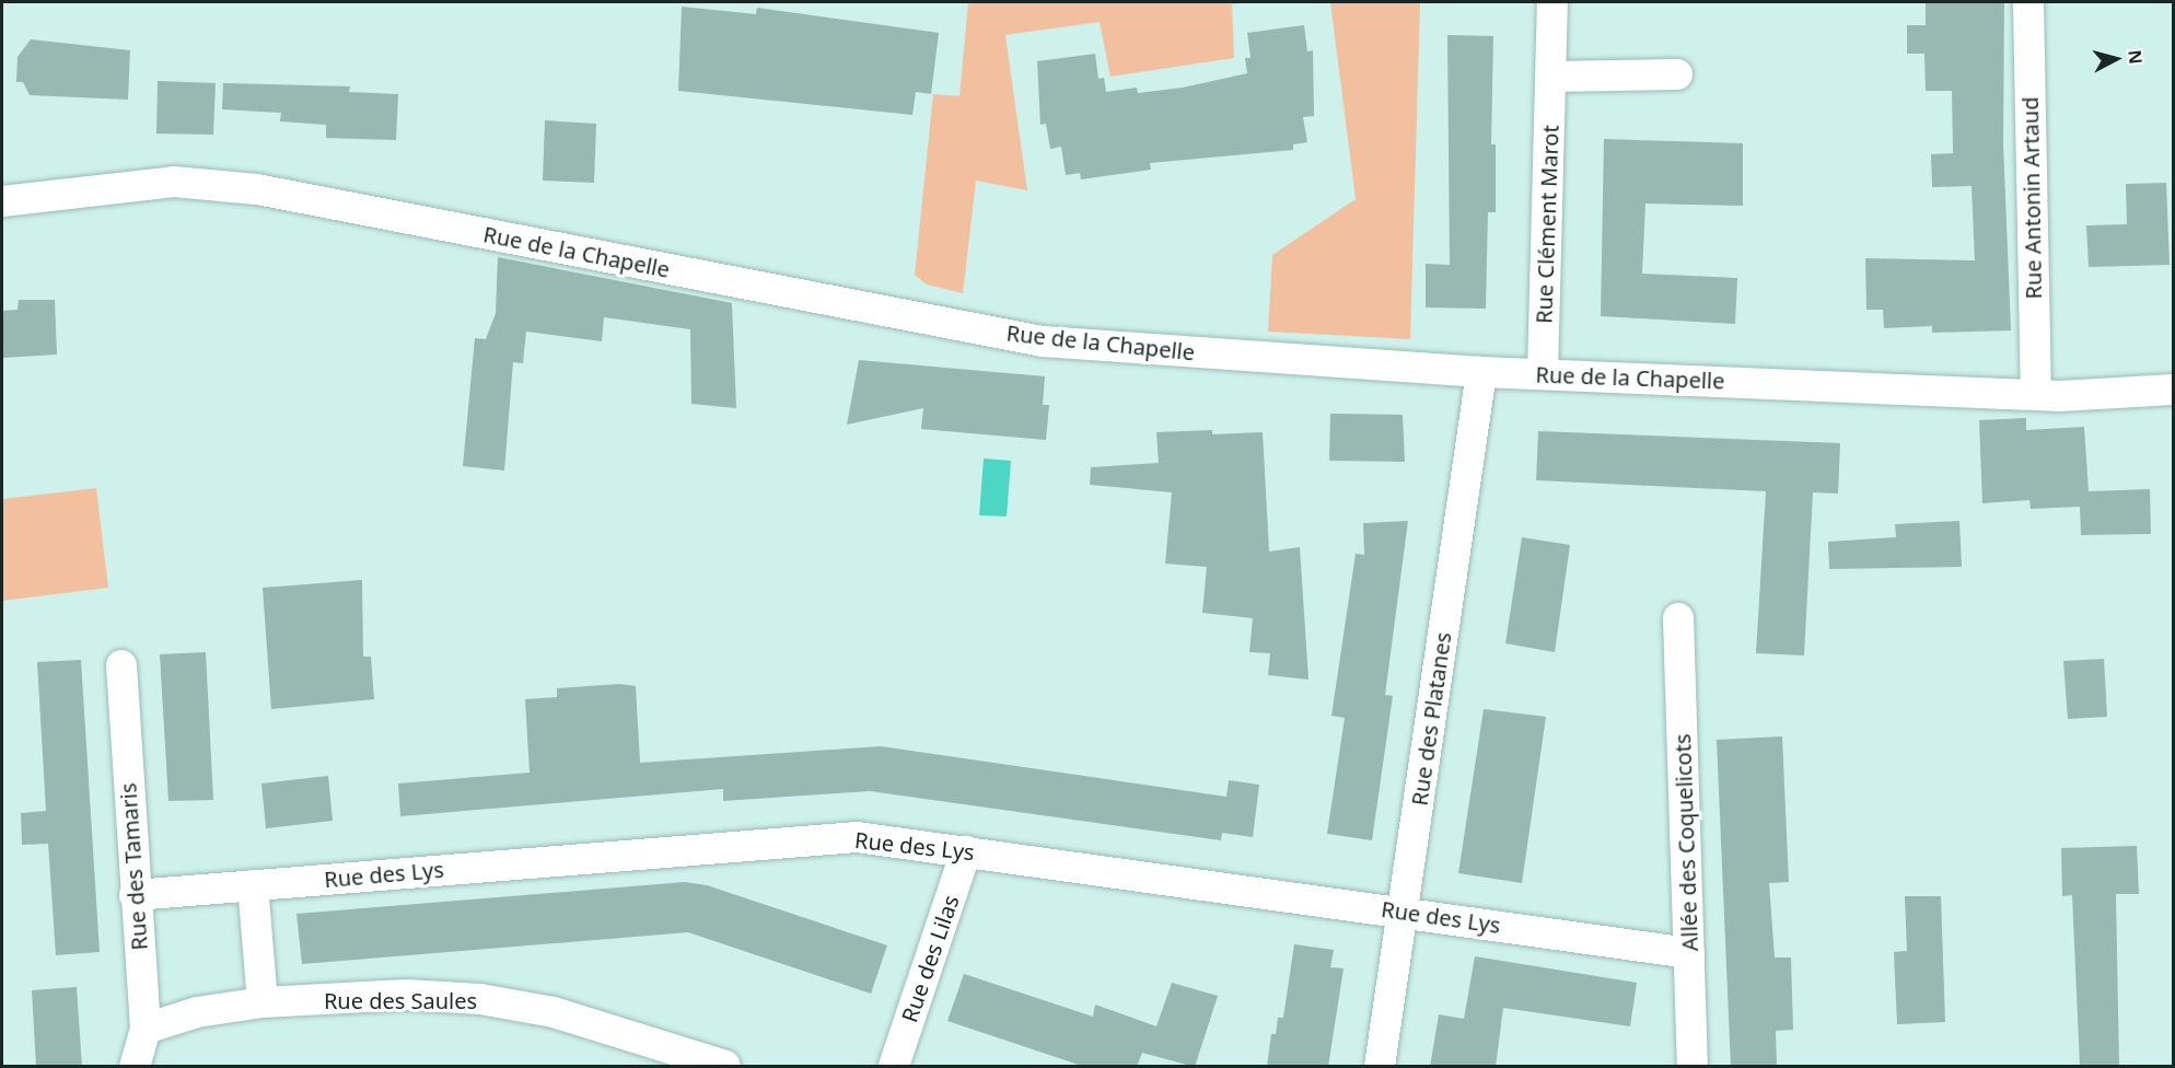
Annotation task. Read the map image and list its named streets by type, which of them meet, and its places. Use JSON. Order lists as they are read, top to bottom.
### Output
{
  "streets": {
    "street": [
      "Rue Antonin Artaud",
      "Rue Clément Marot",
      "Rue de la Chapelle",
      "Rue des Platanes",
      "Allée des Coquelicots",
      "Rue des Lys",
      "Rue des Tamaris",
      "Rue des Lilas",
      "Rue des Saules"
    ]
  },
  "crossings": [
    ["Rue Antonin Artaud", "Rue de la Chapelle"],
    ["Rue Clément Marot", "Rue de la Chapelle"],
    ["Rue de la Chapelle", "Rue des Platanes"],
    ["Rue des Platanes", "Rue des Lys"],
    ["Allée des Coquelicots", "Rue des Lys"],
    ["Rue des Lys", "Rue des Tamaris"],
    ["Rue des Lys", "Rue des Lilas"],
    ["Rue des Tamaris", "Rue des Saules"]
  ],
  "north": "right"
}
